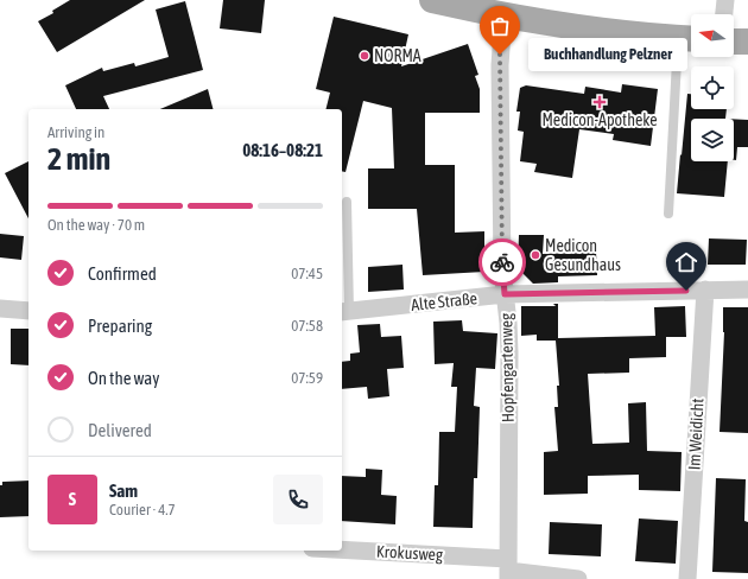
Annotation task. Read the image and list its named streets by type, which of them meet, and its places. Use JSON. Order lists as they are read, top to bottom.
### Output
{
  "streets": {
    "street": [
      "Alte Straße",
      "Hopfengartenweg",
      "Im Weidicht",
      "Krokusweg"
    ]
  },
  "crossings": [
    ["Alte Straße", "Hopfengartenweg"],
    ["Alte Straße", "Im Weidicht"],
    ["Hopfengartenweg", "Krokusweg"]
  ],
  "places": {
    "other": ["Buchhandlung Pelzner", "NORMA", "Medicon Gesundhaus"],
    "health": ["Medicon-Apotheke"]
  },
  "north": "left",
  "page": {
    "bubble": "Buchhandlung Pelzner",
    "heading": ["2 min", "Arriving in", "08:16–08:21"],
    "panel": ["Sam", "Courier · 4.7"],
    "bar": "On the way · 70 m",
    "list": [
      ["Confirmed", "07:45"],
      ["Preparing", "07:58"],
      ["On the way", "07:59"],
      "Delivered"
    ],
    "round": "S"
  }
}
